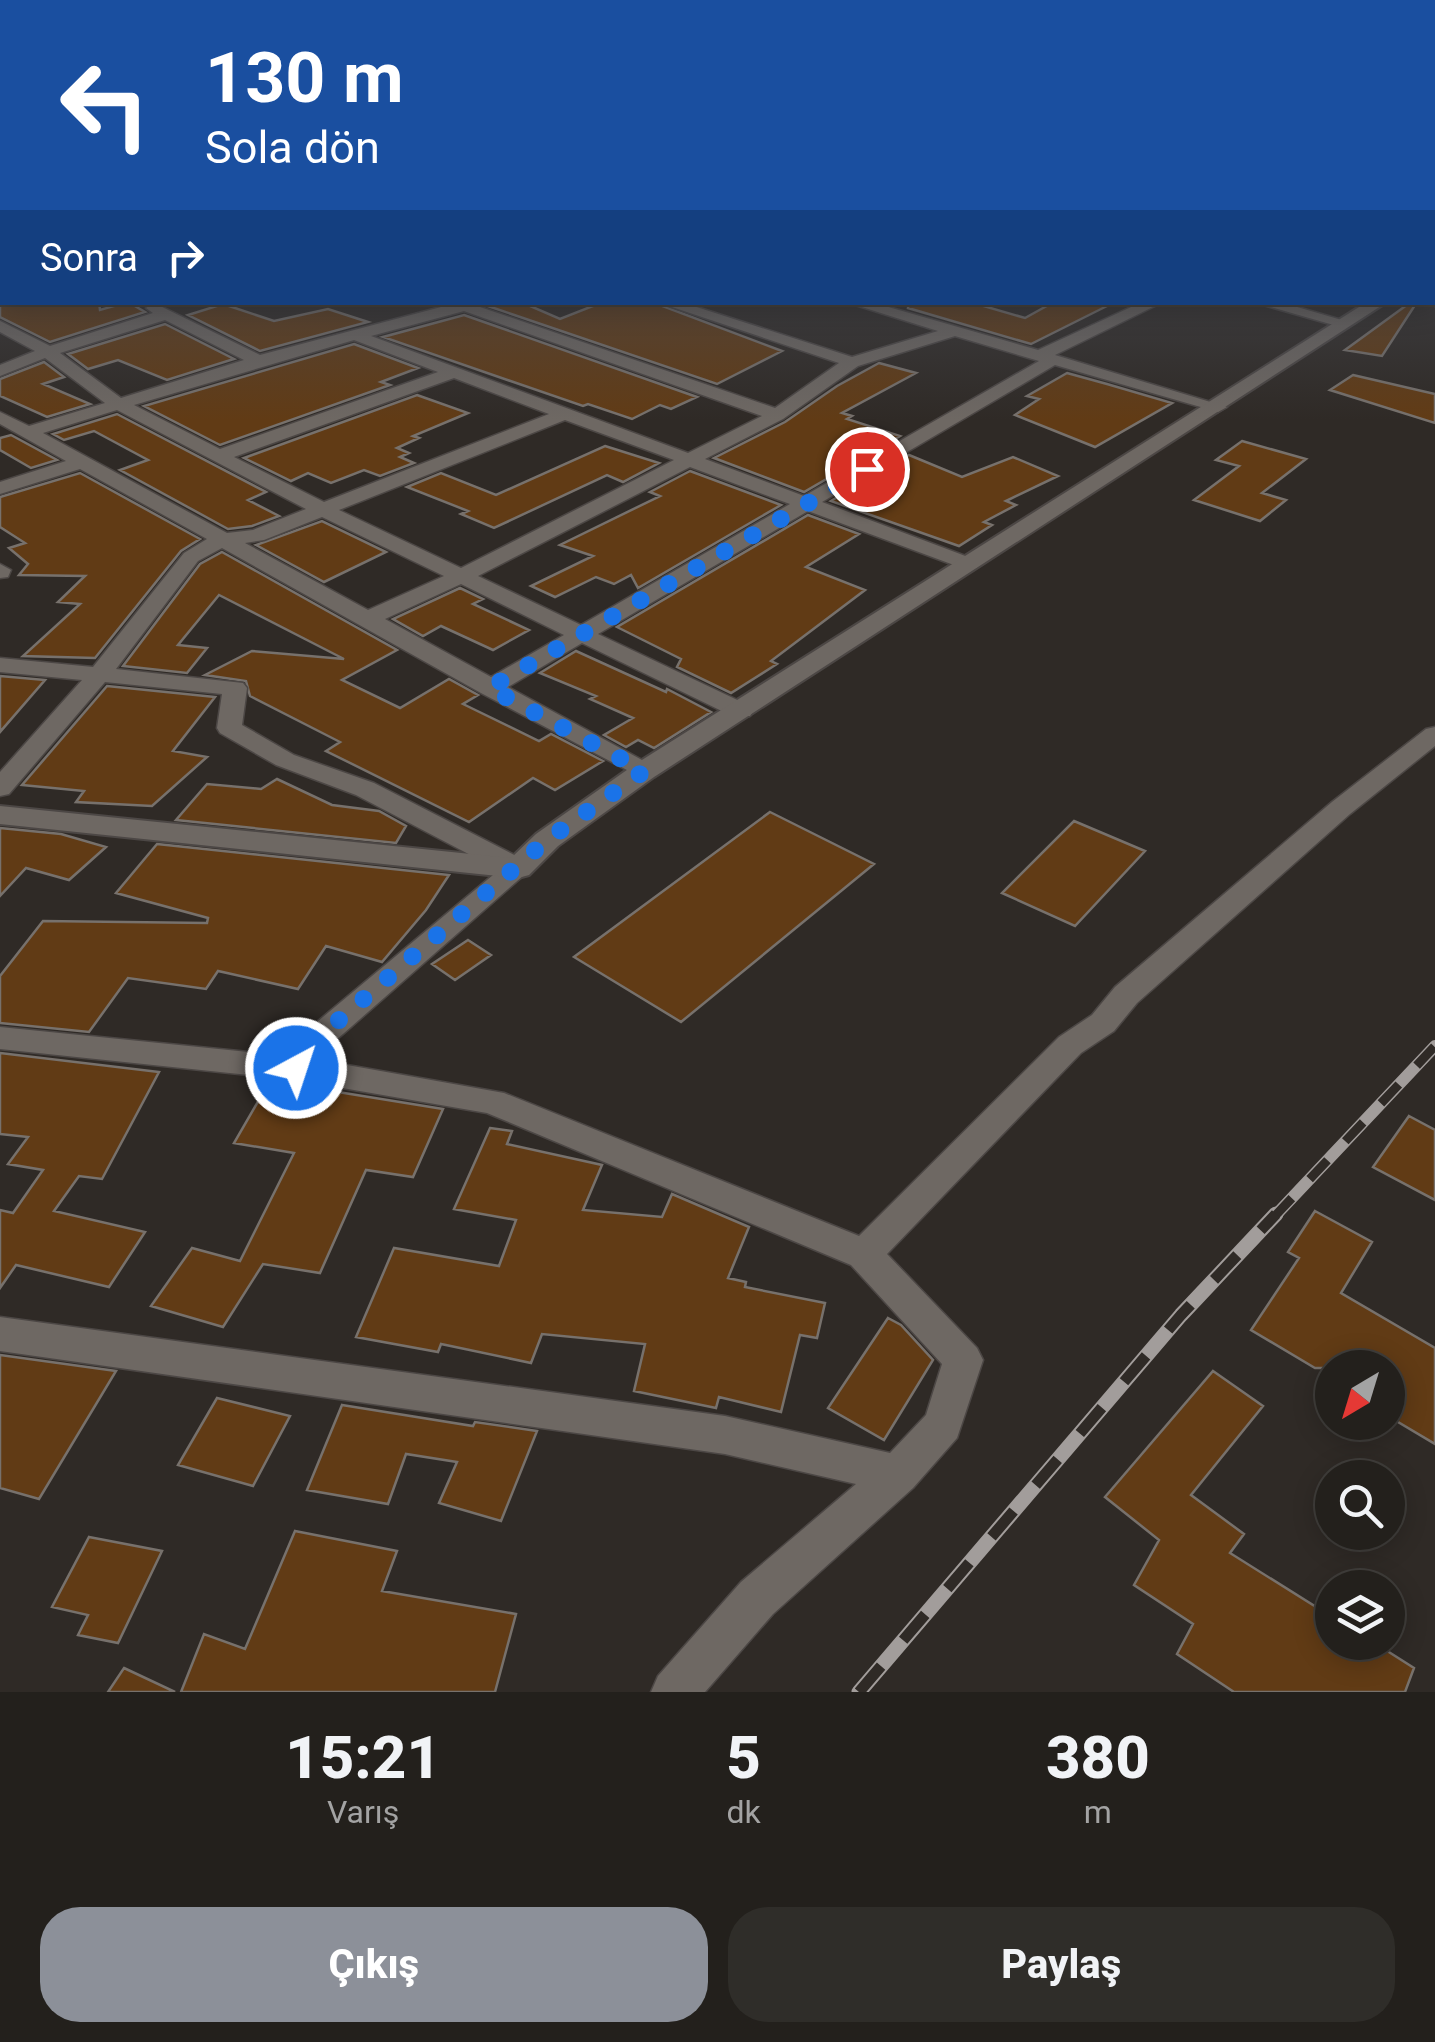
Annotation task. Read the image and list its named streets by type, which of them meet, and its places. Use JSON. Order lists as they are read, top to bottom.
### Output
{
  "north": "bottom left",
  "page": {
    "turn": ["130 m", "Sola dön"],
    "then": "Sonra",
    "eta": [
      "15:21",
      "Varış",
      "5",
      "dk",
      "380",
      "m"
    ],
    "buttons": ["Çıkış", "Paylaş"]
  }
}
